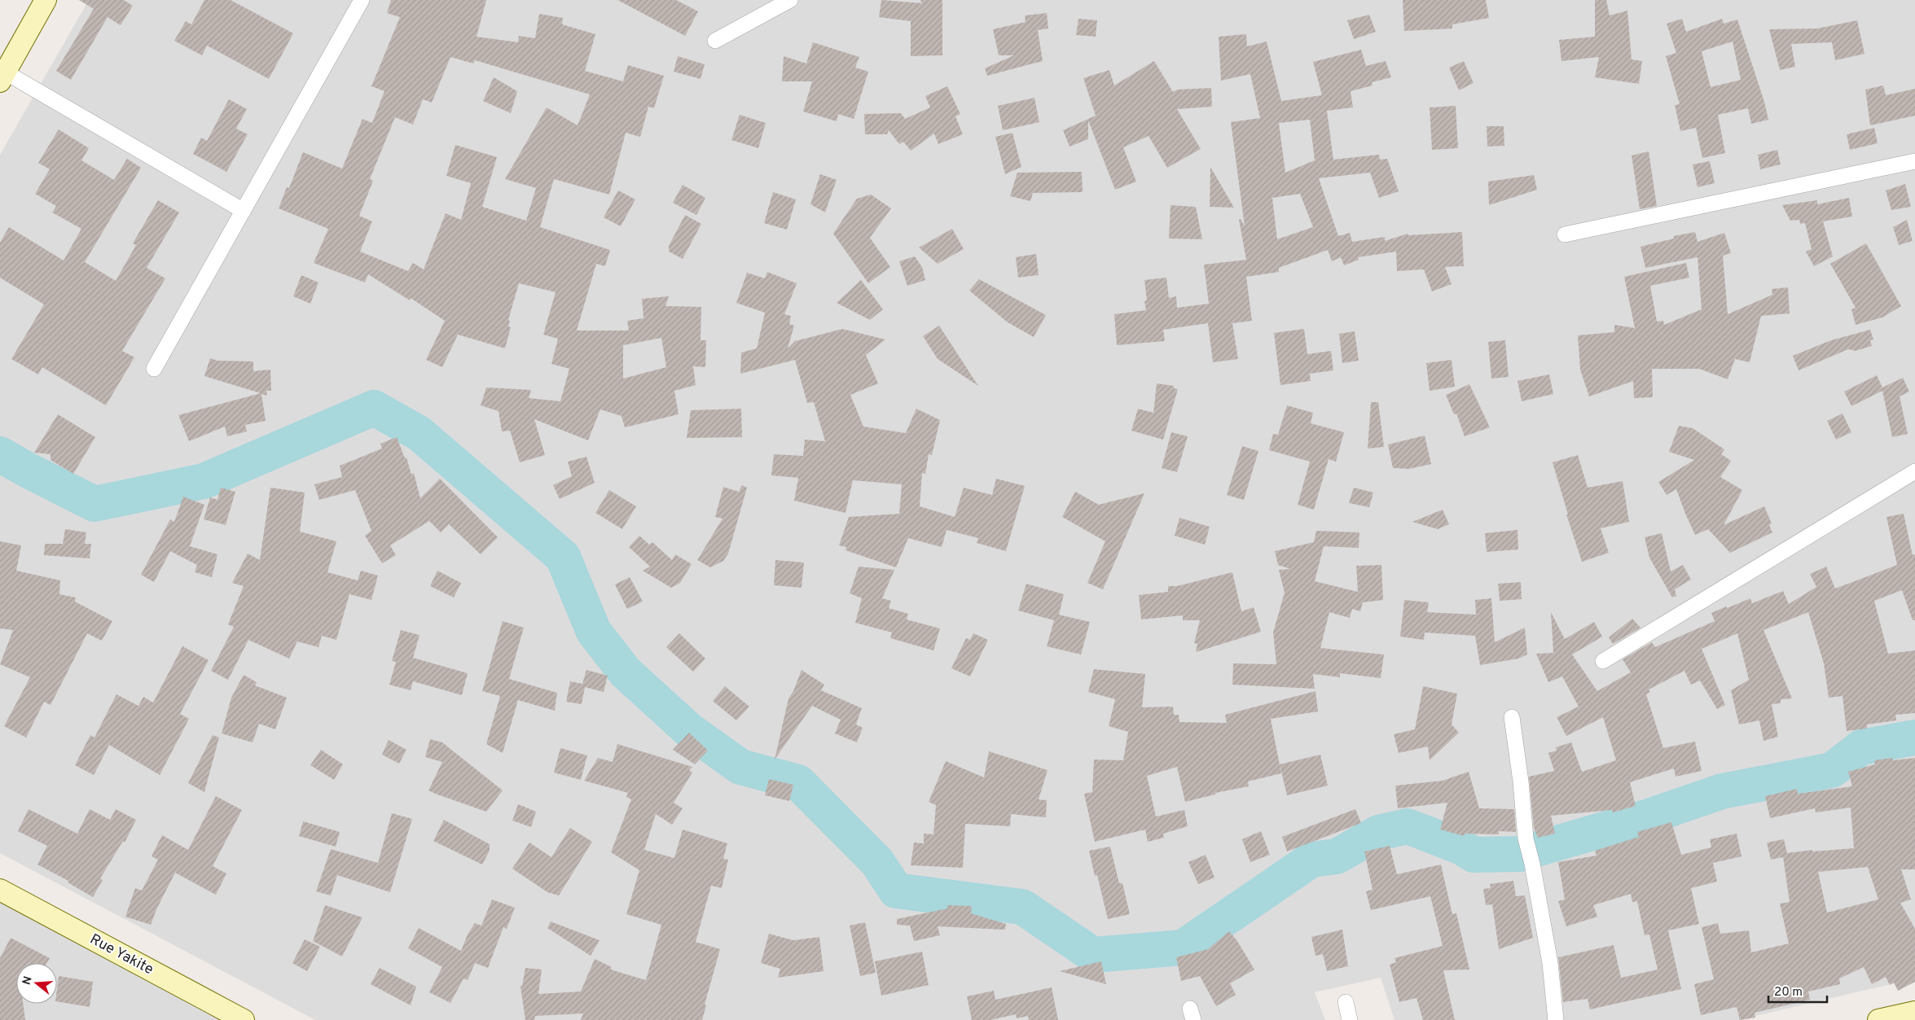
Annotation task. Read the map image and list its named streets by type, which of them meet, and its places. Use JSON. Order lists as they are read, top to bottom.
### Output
{
  "streets": {
    "main road": ["Rue Yakite"]
  },
  "scale_bar": "20 m",
  "north": "left"
}
